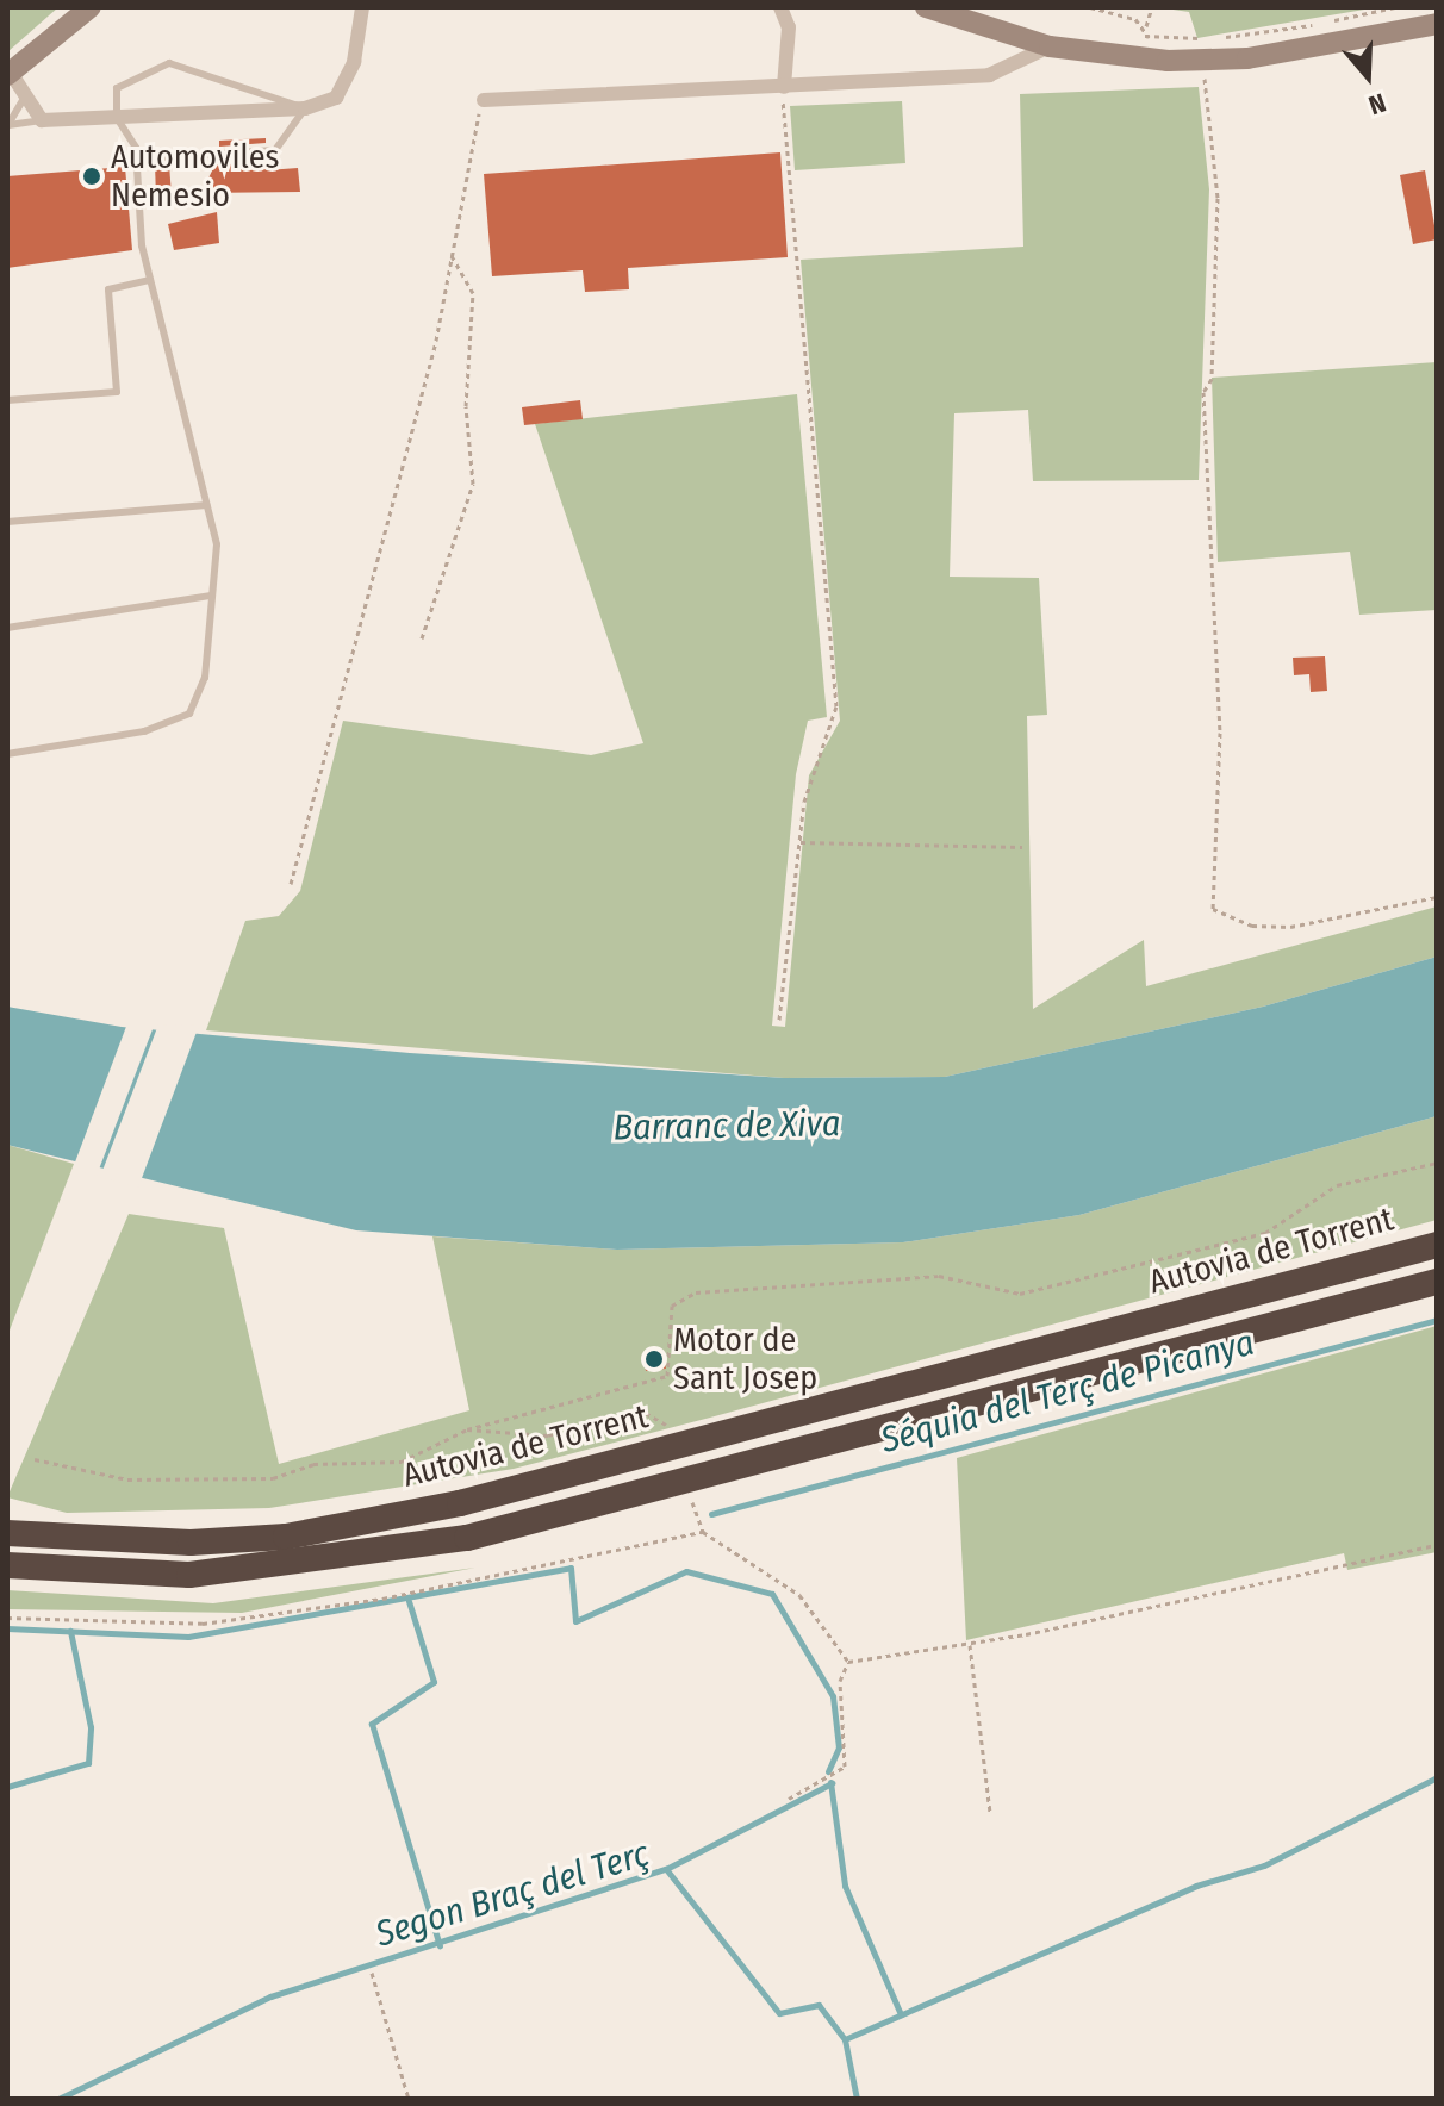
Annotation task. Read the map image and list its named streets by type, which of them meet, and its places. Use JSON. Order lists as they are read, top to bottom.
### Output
{
  "streets": {
    "highway": ["Autovia de Torrent"]
  },
  "water": ["Barranc de Xiva", "Séquia del Terç de Picanya", "Segon Braç del Terç"],
  "places": ["Automoviles Nemesio", "Motor de Sant Josep"],
  "north": "bottom"
}
